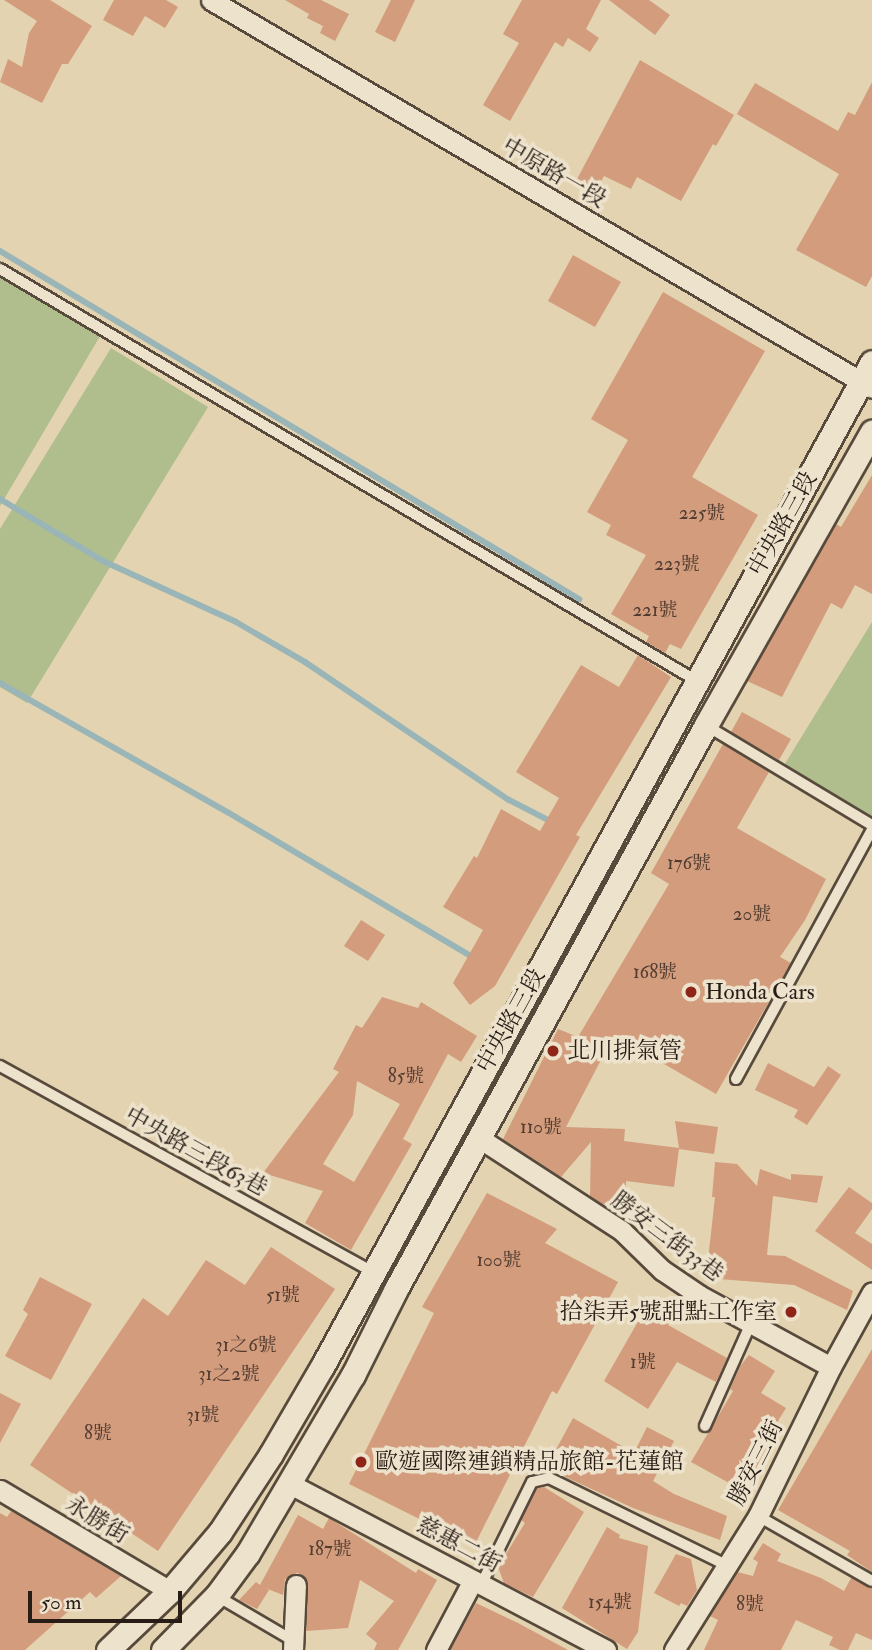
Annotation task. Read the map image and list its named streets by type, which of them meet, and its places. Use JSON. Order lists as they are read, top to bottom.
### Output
{
  "streets": {
    "street": [
      "中原路一段",
      "中央路三段",
      "勝安三街33巷",
      "勝安三街",
      "永勝街",
      "慈惠二街"
    ],
    "lane": ["中央路三段63巷"]
  },
  "crossings": [
    ["中原路一段", "中央路三段"],
    ["中央路三段", "中央路三段63巷"],
    ["中央路三段", "勝安三街33巷"],
    ["中央路三段", "永勝街"],
    ["中央路三段", "慈惠二街"],
    ["勝安三街33巷", "勝安三街"]
  ],
  "places": [
    "Honda Cars",
    "北川排氣管",
    "拾柒弄5號甜點工作室",
    "歐遊國際連鎖精品旅館-花蓮館"
  ],
  "house_numbers": [
    "225號",
    "223號",
    "221號",
    "176號",
    "20號",
    "168號",
    "85號",
    "110號",
    "100號",
    "51號",
    "31之6號",
    "1號",
    "31之2號",
    "31號",
    "8號",
    "187號",
    "154號",
    "8號"
  ],
  "scale_bar": "50 m"
}
